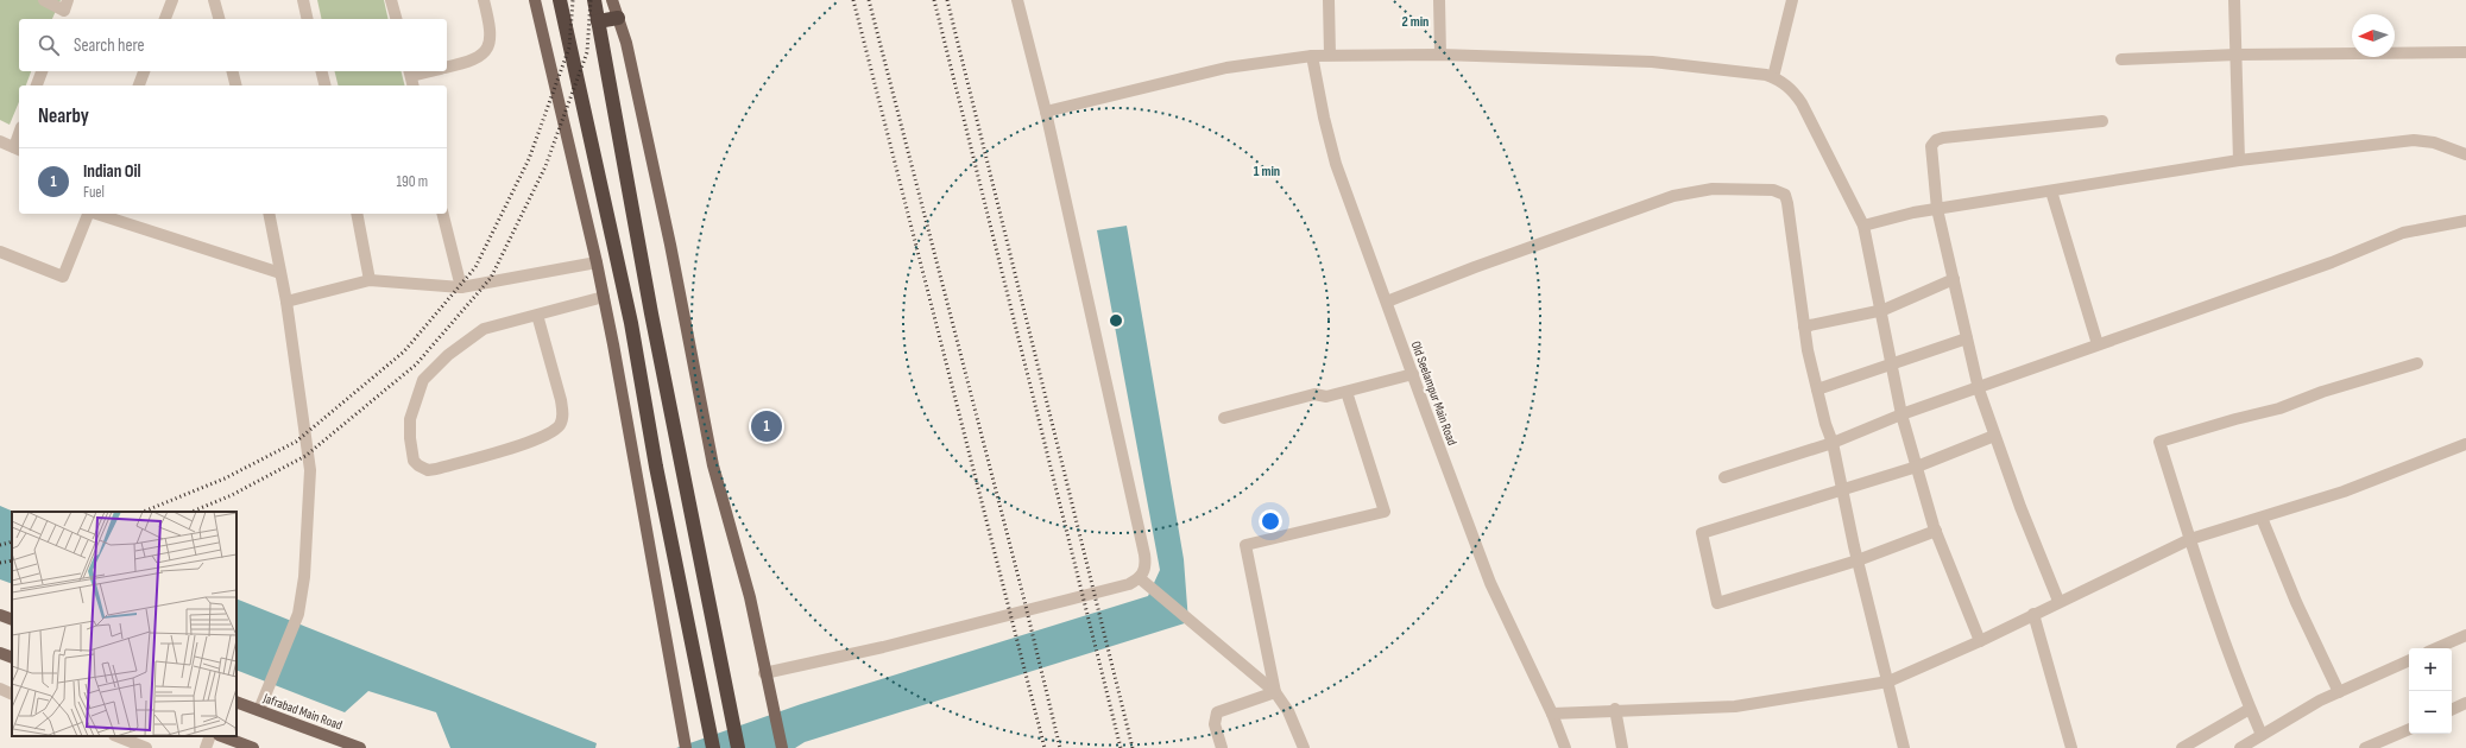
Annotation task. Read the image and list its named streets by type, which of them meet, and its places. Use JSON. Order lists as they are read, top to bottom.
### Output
{
  "streets": {
    "main road": ["Jafrabad Main Road"],
    "street": ["Old Seelampur Main Road"]
  },
  "north": "left",
  "page": {
    "search": "Search here",
    "heading": "Nearby",
    "list": [
      {
        "mark": "1",
        "name": "Indian Oil",
        "note": "Fuel",
        "value": "190 m"
      }
    ],
    "pins": "1",
    "map_buttons": ["+", "−"]
  },
  "rings": ["2 min", "1 min"]
}
